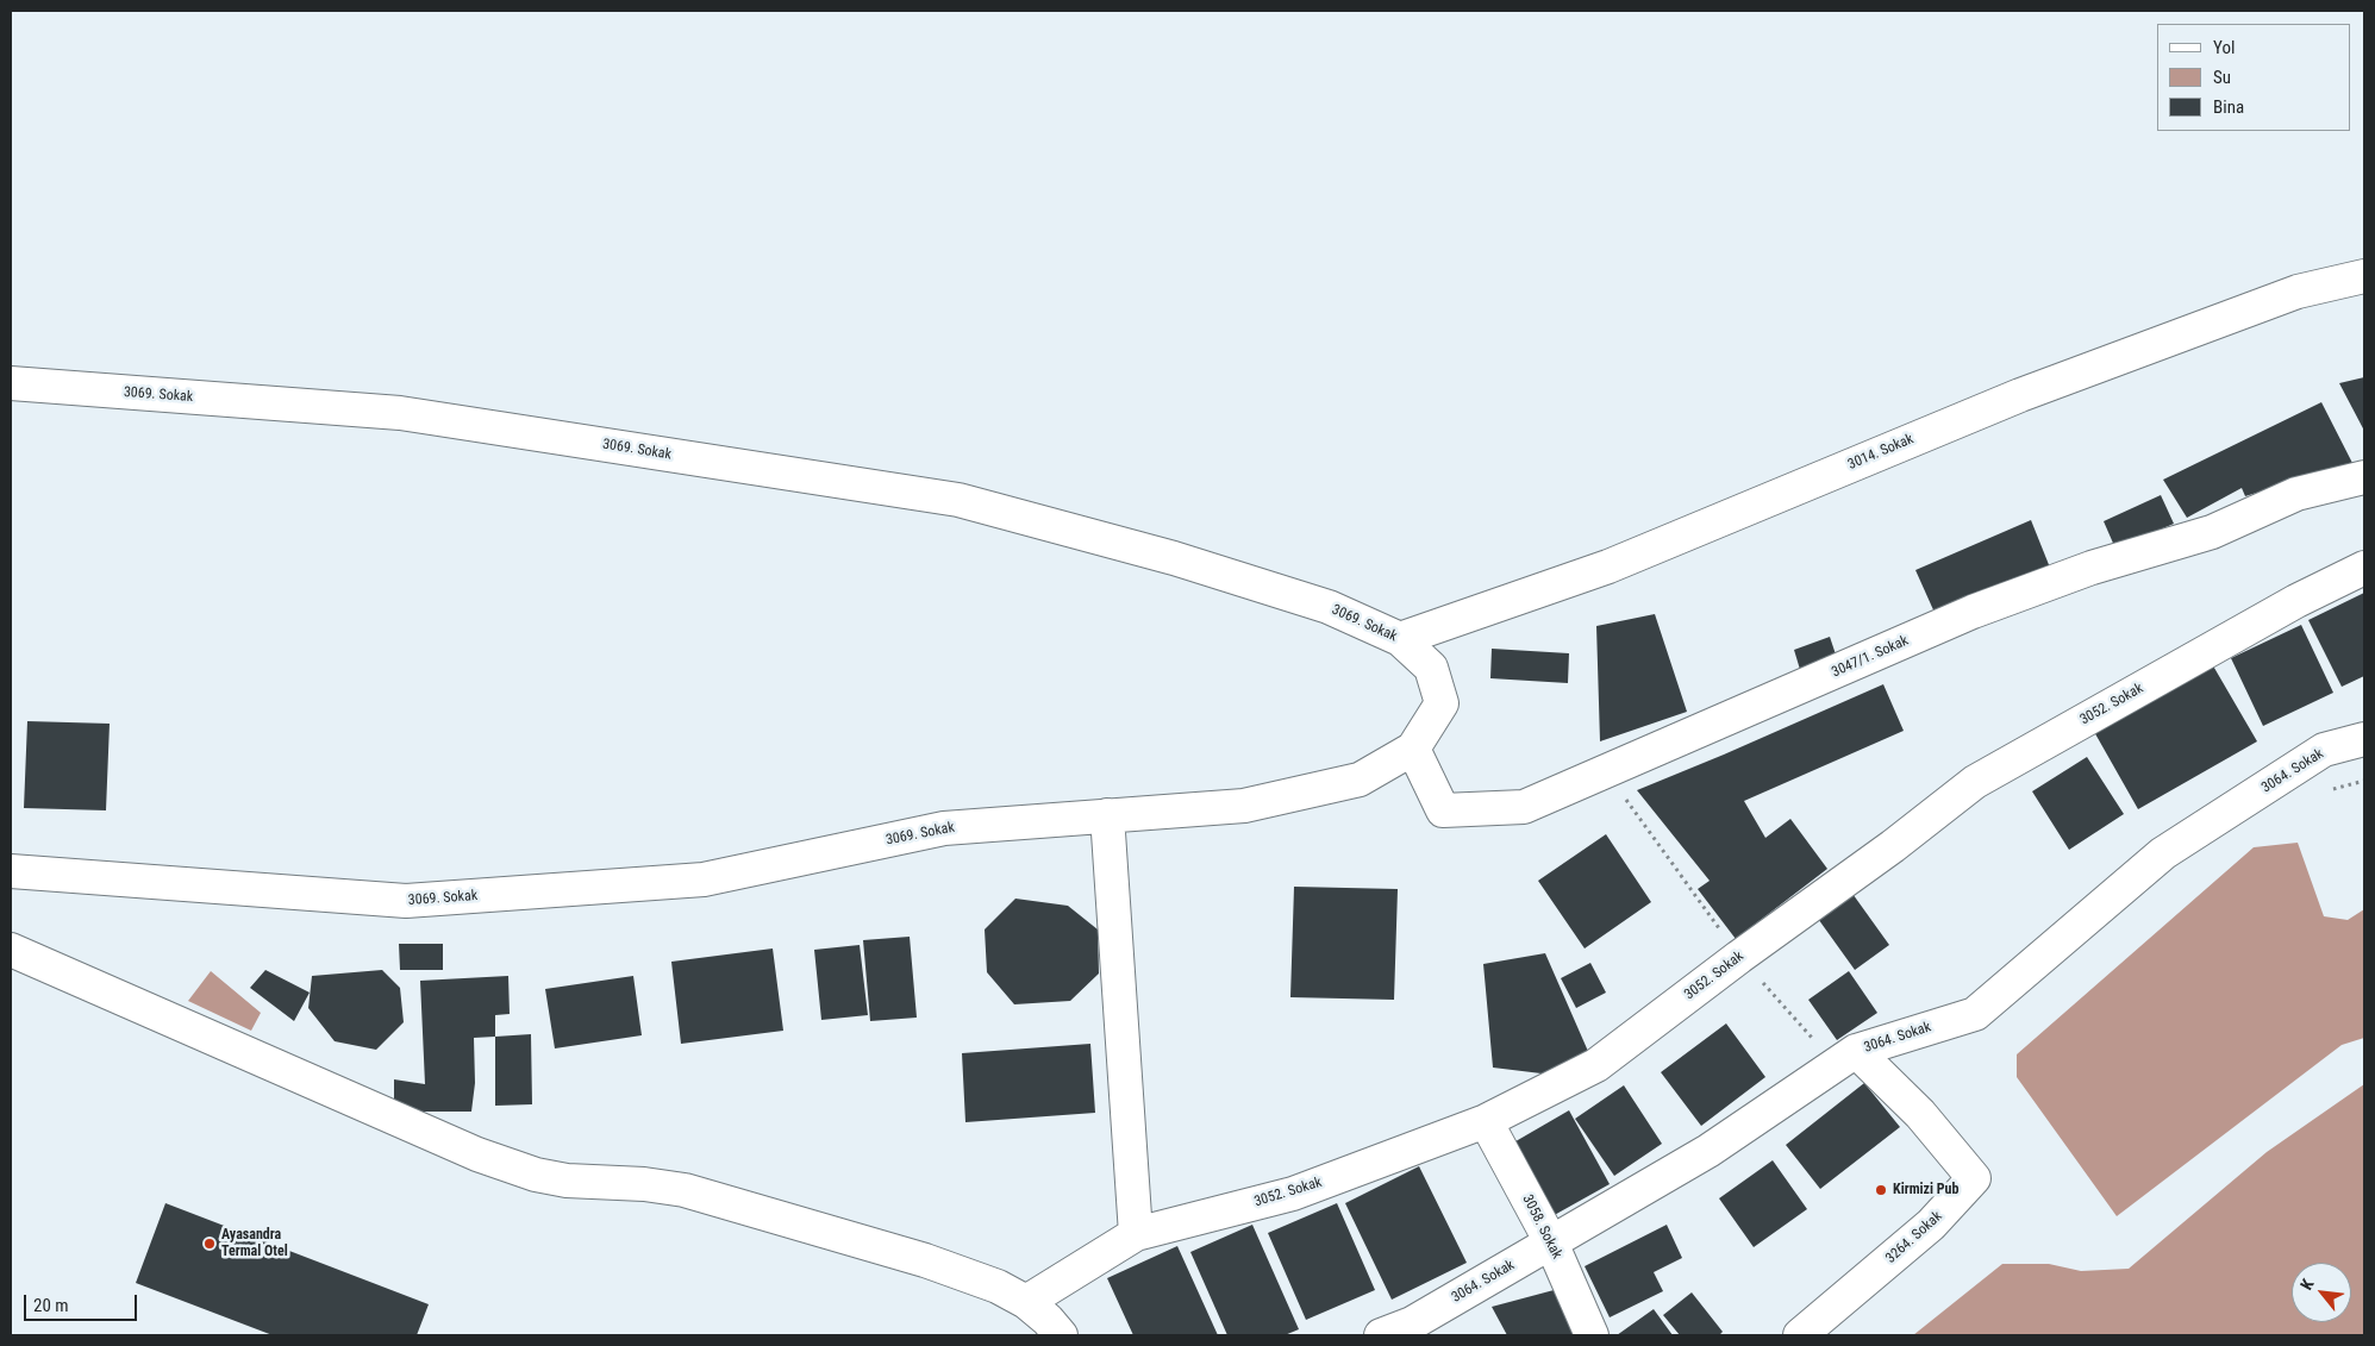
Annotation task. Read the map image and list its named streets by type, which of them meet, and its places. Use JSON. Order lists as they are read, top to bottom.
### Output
{
  "streets": {
    "street": [
      "3069. Sokak",
      "3014. Sokak",
      "3047/1. Sokak",
      "3052. Sokak",
      "3064. Sokak",
      "3058. Sokak",
      "3264. Sokak"
    ]
  },
  "crossings": [
    ["3069. Sokak", "3014. Sokak"],
    ["3069. Sokak", "3047/1. Sokak"],
    ["3052. Sokak", "3058. Sokak"],
    ["3064. Sokak", "3058. Sokak"],
    ["3064. Sokak", "3264. Sokak"]
  ],
  "places": ["Kirmizi Pub", "Ayasandra Termal Otel"],
  "legend": ["Yol", "Su", "Bina"],
  "scale_bar": "20 m",
  "north": "top left"
}
